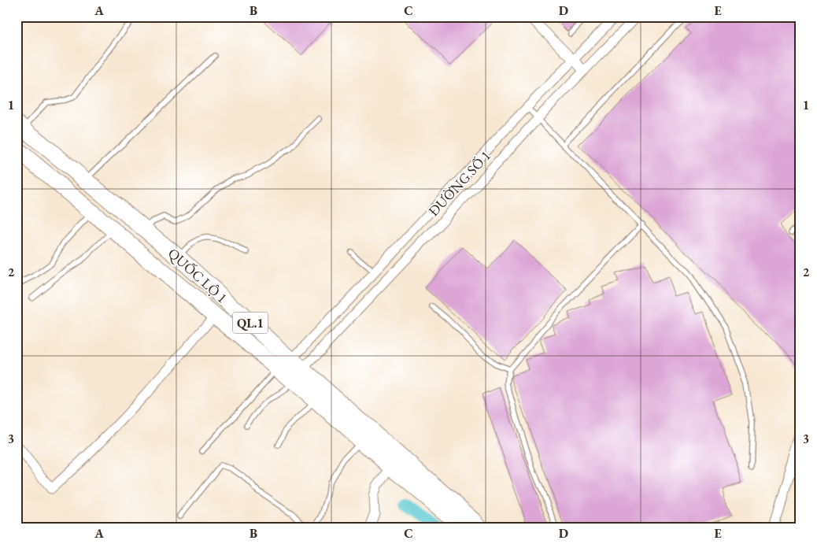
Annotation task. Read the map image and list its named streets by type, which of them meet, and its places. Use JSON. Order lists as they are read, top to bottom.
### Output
{
  "streets": {
    "highway": ["QUỐC LỘ 1", "QL.1"],
    "street": ["ĐƯỜNG SỐ 1"]
  },
  "crossings": [
    ["ĐƯỜNG SỐ 1", "QUỐC LỘ 1"]
  ],
  "grid": {
    "columns": [
      "A",
      "B",
      "C",
      "D",
      "E"
    ],
    "rows": ["1", "2", "3"]
  }
}
